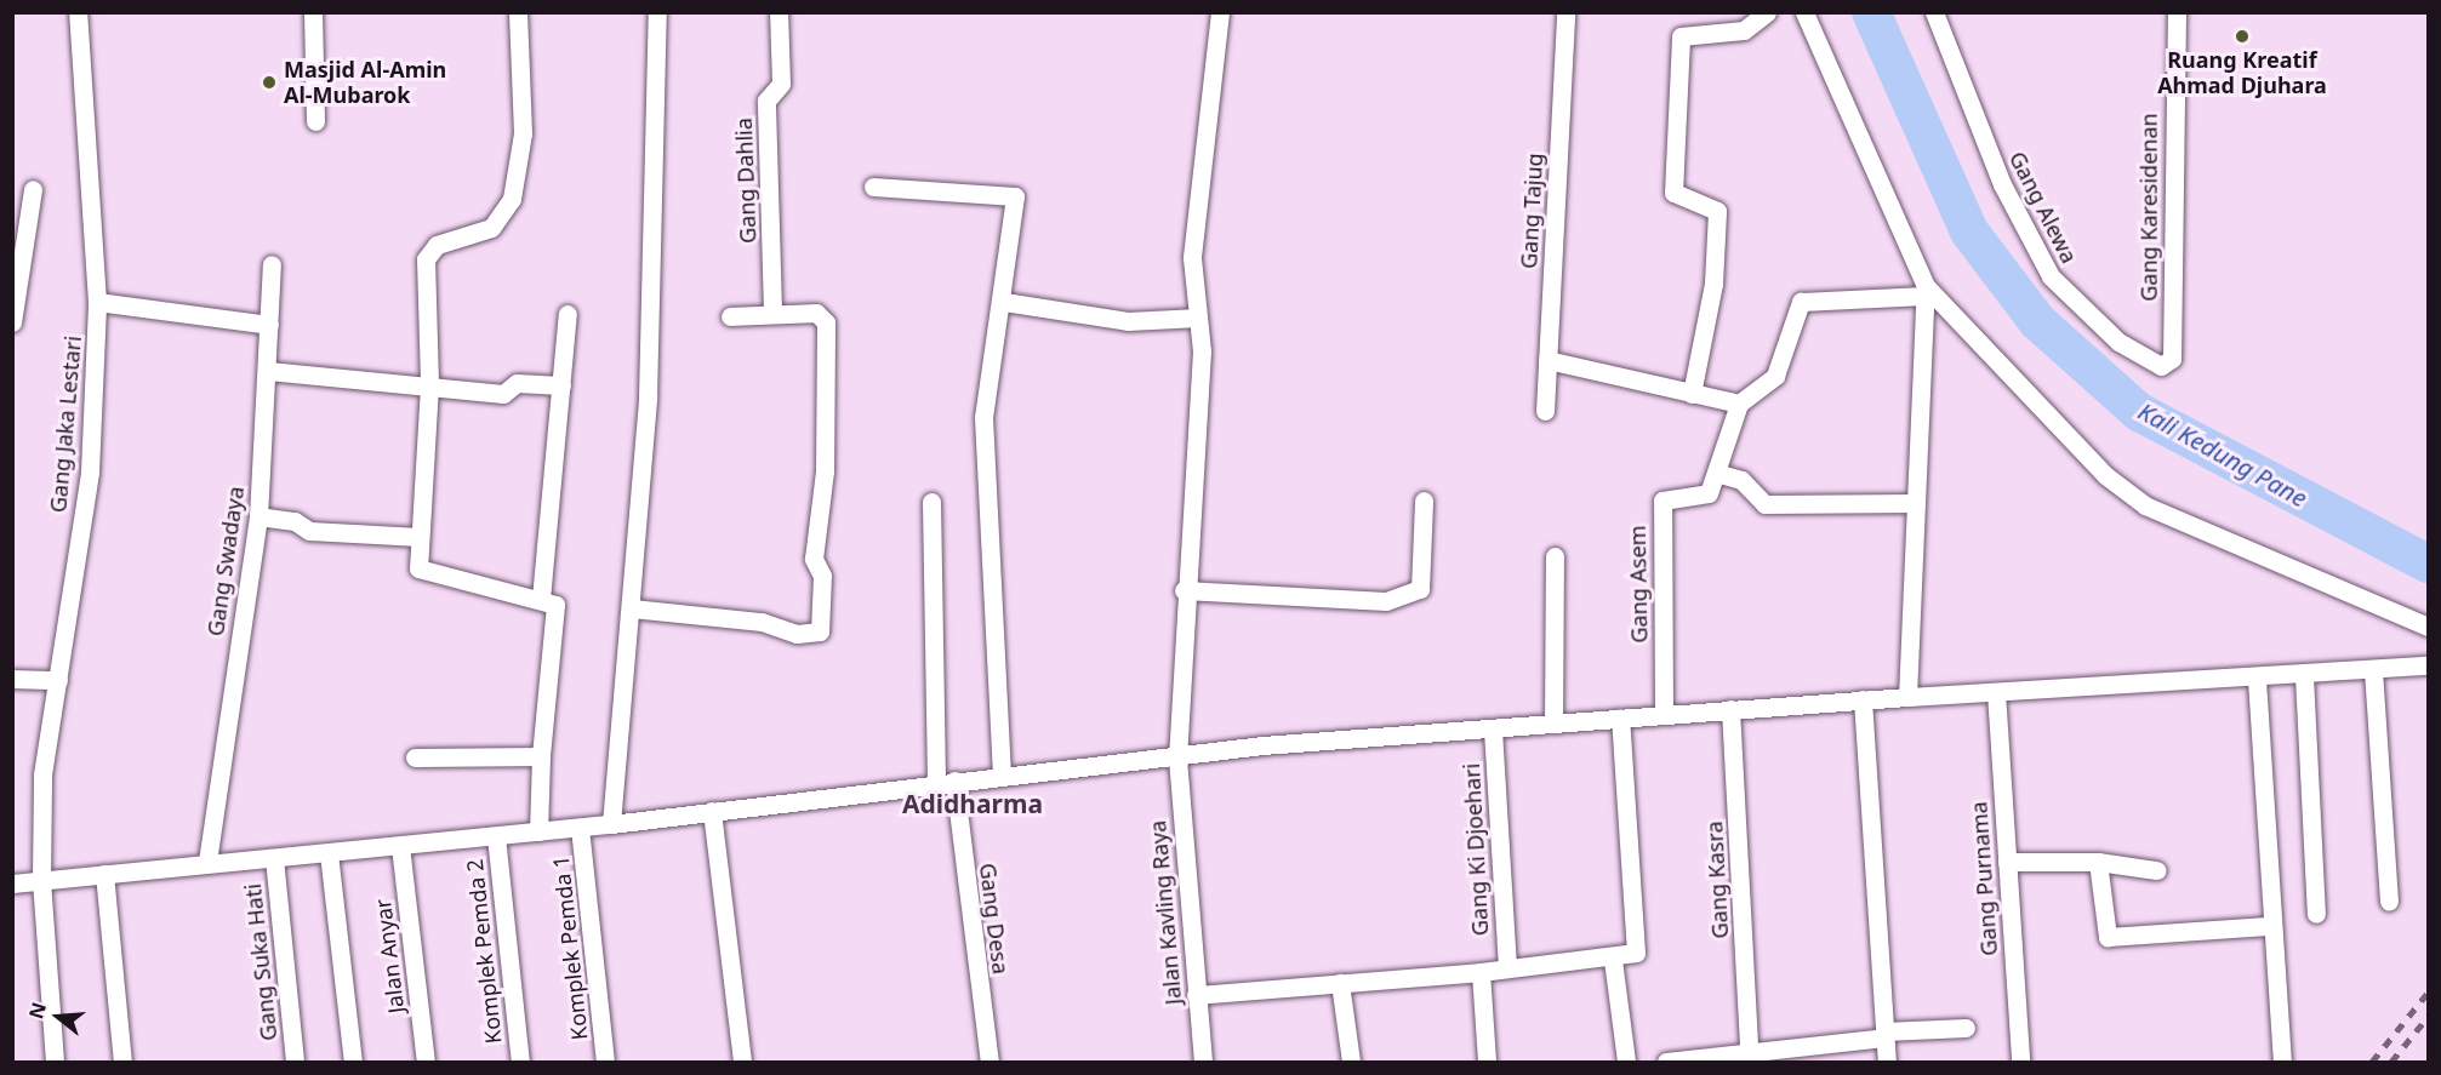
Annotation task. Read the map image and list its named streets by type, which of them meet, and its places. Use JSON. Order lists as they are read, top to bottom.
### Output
{
  "streets": {
    "street": [
      "Gang Dahlia",
      "Gang Alewa",
      "Gang Karesidenan",
      "Gang Tajug",
      "Gang Jaka Lestari",
      "Gang Swadaya",
      "Gang Asem",
      "Gang Ki Djoehari",
      "Gang Purnama",
      "Gang Kasra",
      "Jalan Kavling Raya",
      "Gang Desa",
      "Komplek Pemda 1",
      "Komplek Pemda 2",
      "Jalan Anyar",
      "Gang Suka Hati"
    ]
  },
  "crossings": [
    ["Gang Alewa", "Gang Karesidenan"]
  ],
  "districts": ["Adidharma"],
  "water": ["Kali Kedung Pane"],
  "places": ["Ruang Kreatif Ahmad Djuhara", "Masjid Al-Amin Al-Mubarok"],
  "north": "left"
}
